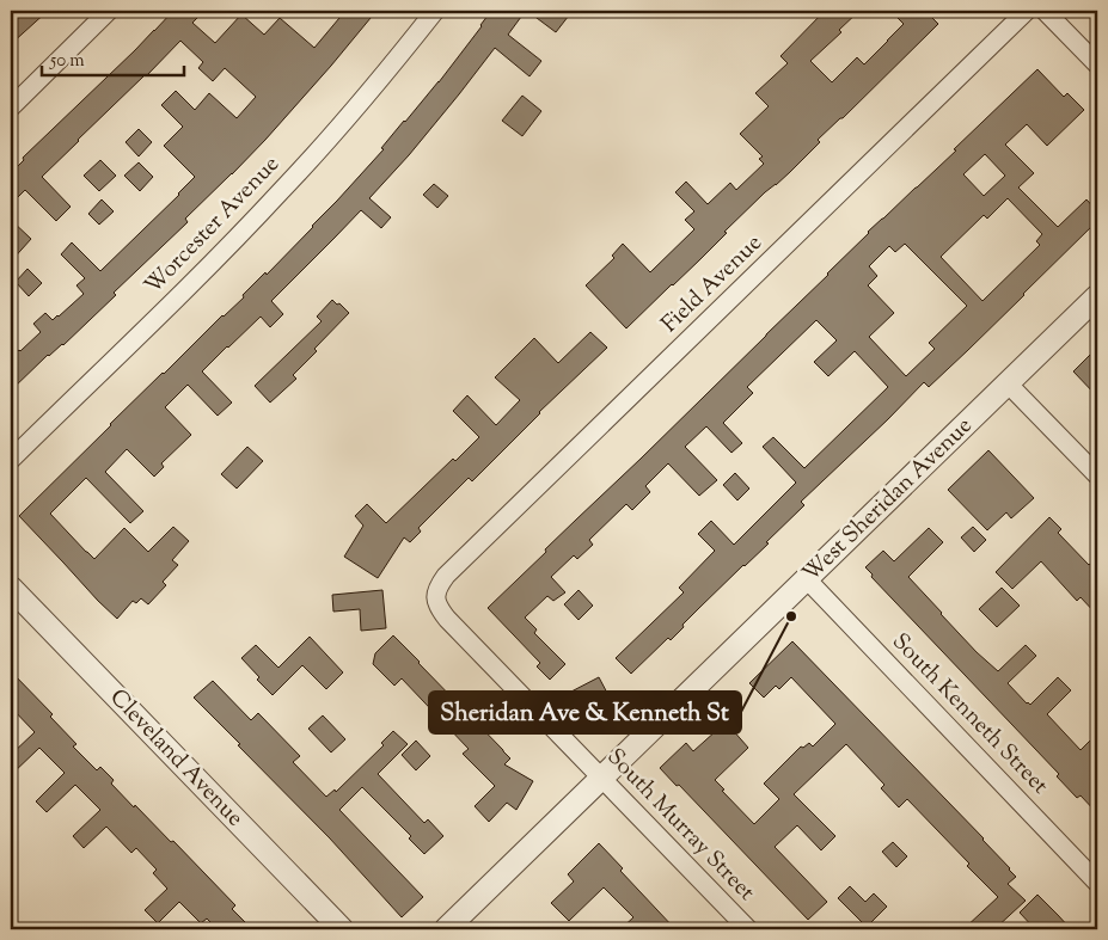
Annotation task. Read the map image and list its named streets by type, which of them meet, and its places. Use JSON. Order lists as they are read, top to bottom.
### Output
{
  "streets": {
    "street": [
      "Worcester Avenue",
      "Field Avenue",
      "West Sheridan Avenue",
      "South Kenneth Street",
      "Cleveland Avenue",
      "South Murray Street"
    ]
  },
  "crossings": [
    ["Field Avenue", "South Murray Street"],
    ["West Sheridan Avenue", "South Kenneth Street"],
    ["West Sheridan Avenue", "South Murray Street"]
  ],
  "places": ["Sheridan Ave & Kenneth St"],
  "scale_bar": "50 m"
}
